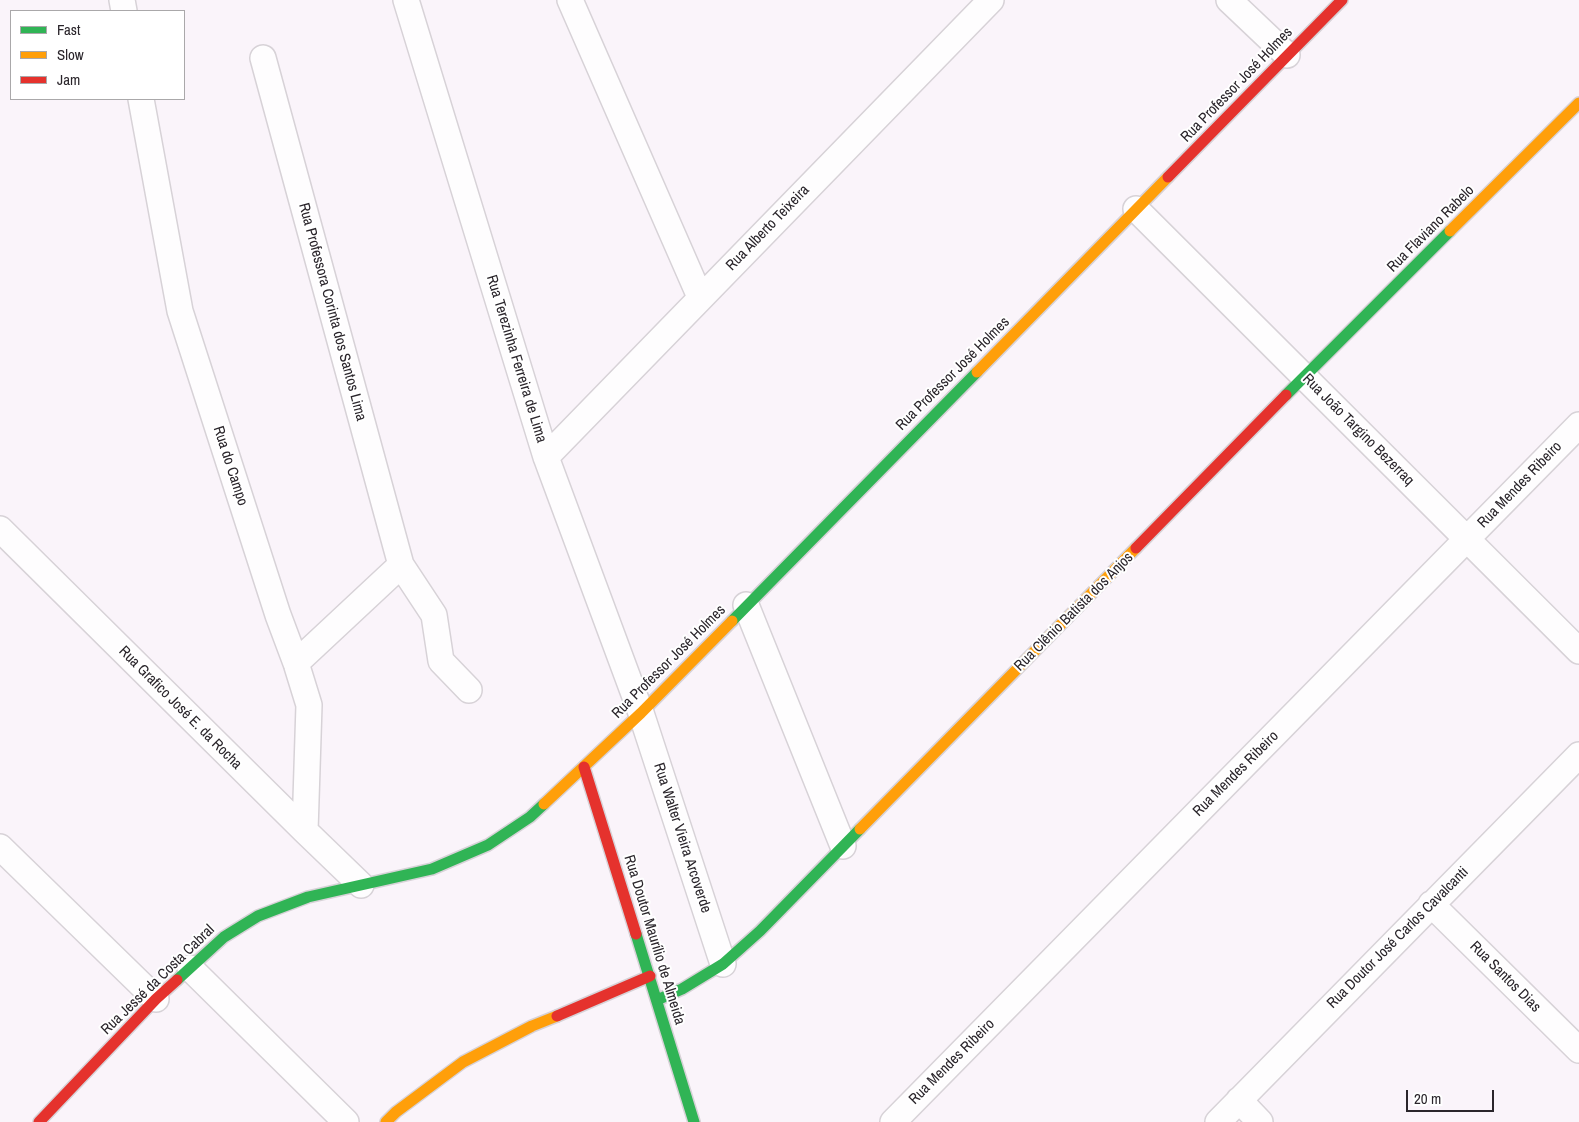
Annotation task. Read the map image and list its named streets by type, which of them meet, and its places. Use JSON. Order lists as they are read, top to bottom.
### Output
{
  "streets": {
    "street": [
      "Rua Professor José Holmes",
      "Rua Alberto Teixeira",
      "Rua Flaviano Rabelo",
      "Rua Professora Corinta dos Santos Lima",
      "Rua Terezinha Ferreira de Lima",
      "Rua João Targino Bezerraq",
      "Rua do Campo",
      "Rua Mendes Ribeiro",
      "Rua Clênio Batista dos Anjos",
      "Rua Grafico José E. da Rocha",
      "Rua Walter Vieira Arcoverde",
      "Rua Doutor José Carlos Cavalcanti",
      "Rua Doutor Maurílio de Almeida",
      "Rua Santos Dias",
      "Rua Jessé da Costa Cabral"
    ]
  },
  "crossings": [
    ["Rua Professor José Holmes", "Rua Terezinha Ferreira de Lima"],
    ["Rua Professor José Holmes", "Rua João Targino Bezerraq"],
    ["Rua Professor José Holmes", "Rua Walter Vieira Arcoverde"],
    ["Rua Professor José Holmes", "Rua Doutor Maurílio de Almeida"],
    ["Rua Professor José Holmes", "Rua Jessé da Costa Cabral"],
    ["Rua Alberto Teixeira", "Rua Terezinha Ferreira de Lima"],
    ["Rua Flaviano Rabelo", "Rua João Targino Bezerraq"],
    ["Rua Flaviano Rabelo", "Rua Clênio Batista dos Anjos"],
    ["Rua Terezinha Ferreira de Lima", "Rua Walter Vieira Arcoverde"],
    ["Rua João Targino Bezerraq", "Rua Mendes Ribeiro"],
    ["Rua João Targino Bezerraq", "Rua Clênio Batista dos Anjos"],
    ["Rua do Campo", "Rua Grafico José E. da Rocha"],
    ["Rua Clênio Batista dos Anjos", "Rua Walter Vieira Arcoverde"],
    ["Rua Clênio Batista dos Anjos", "Rua Doutor Maurílio de Almeida"],
    ["Rua Grafico José E. da Rocha", "Rua Jessé da Costa Cabral"],
    ["Rua Doutor José Carlos Cavalcanti", "Rua Santos Dias"],
    ["Rua Doutor Maurílio de Almeida", "Rua Jessé da Costa Cabral"]
  ],
  "legend": ["Fast", "Slow", "Jam"],
  "scale_bar": "20 m"
}
